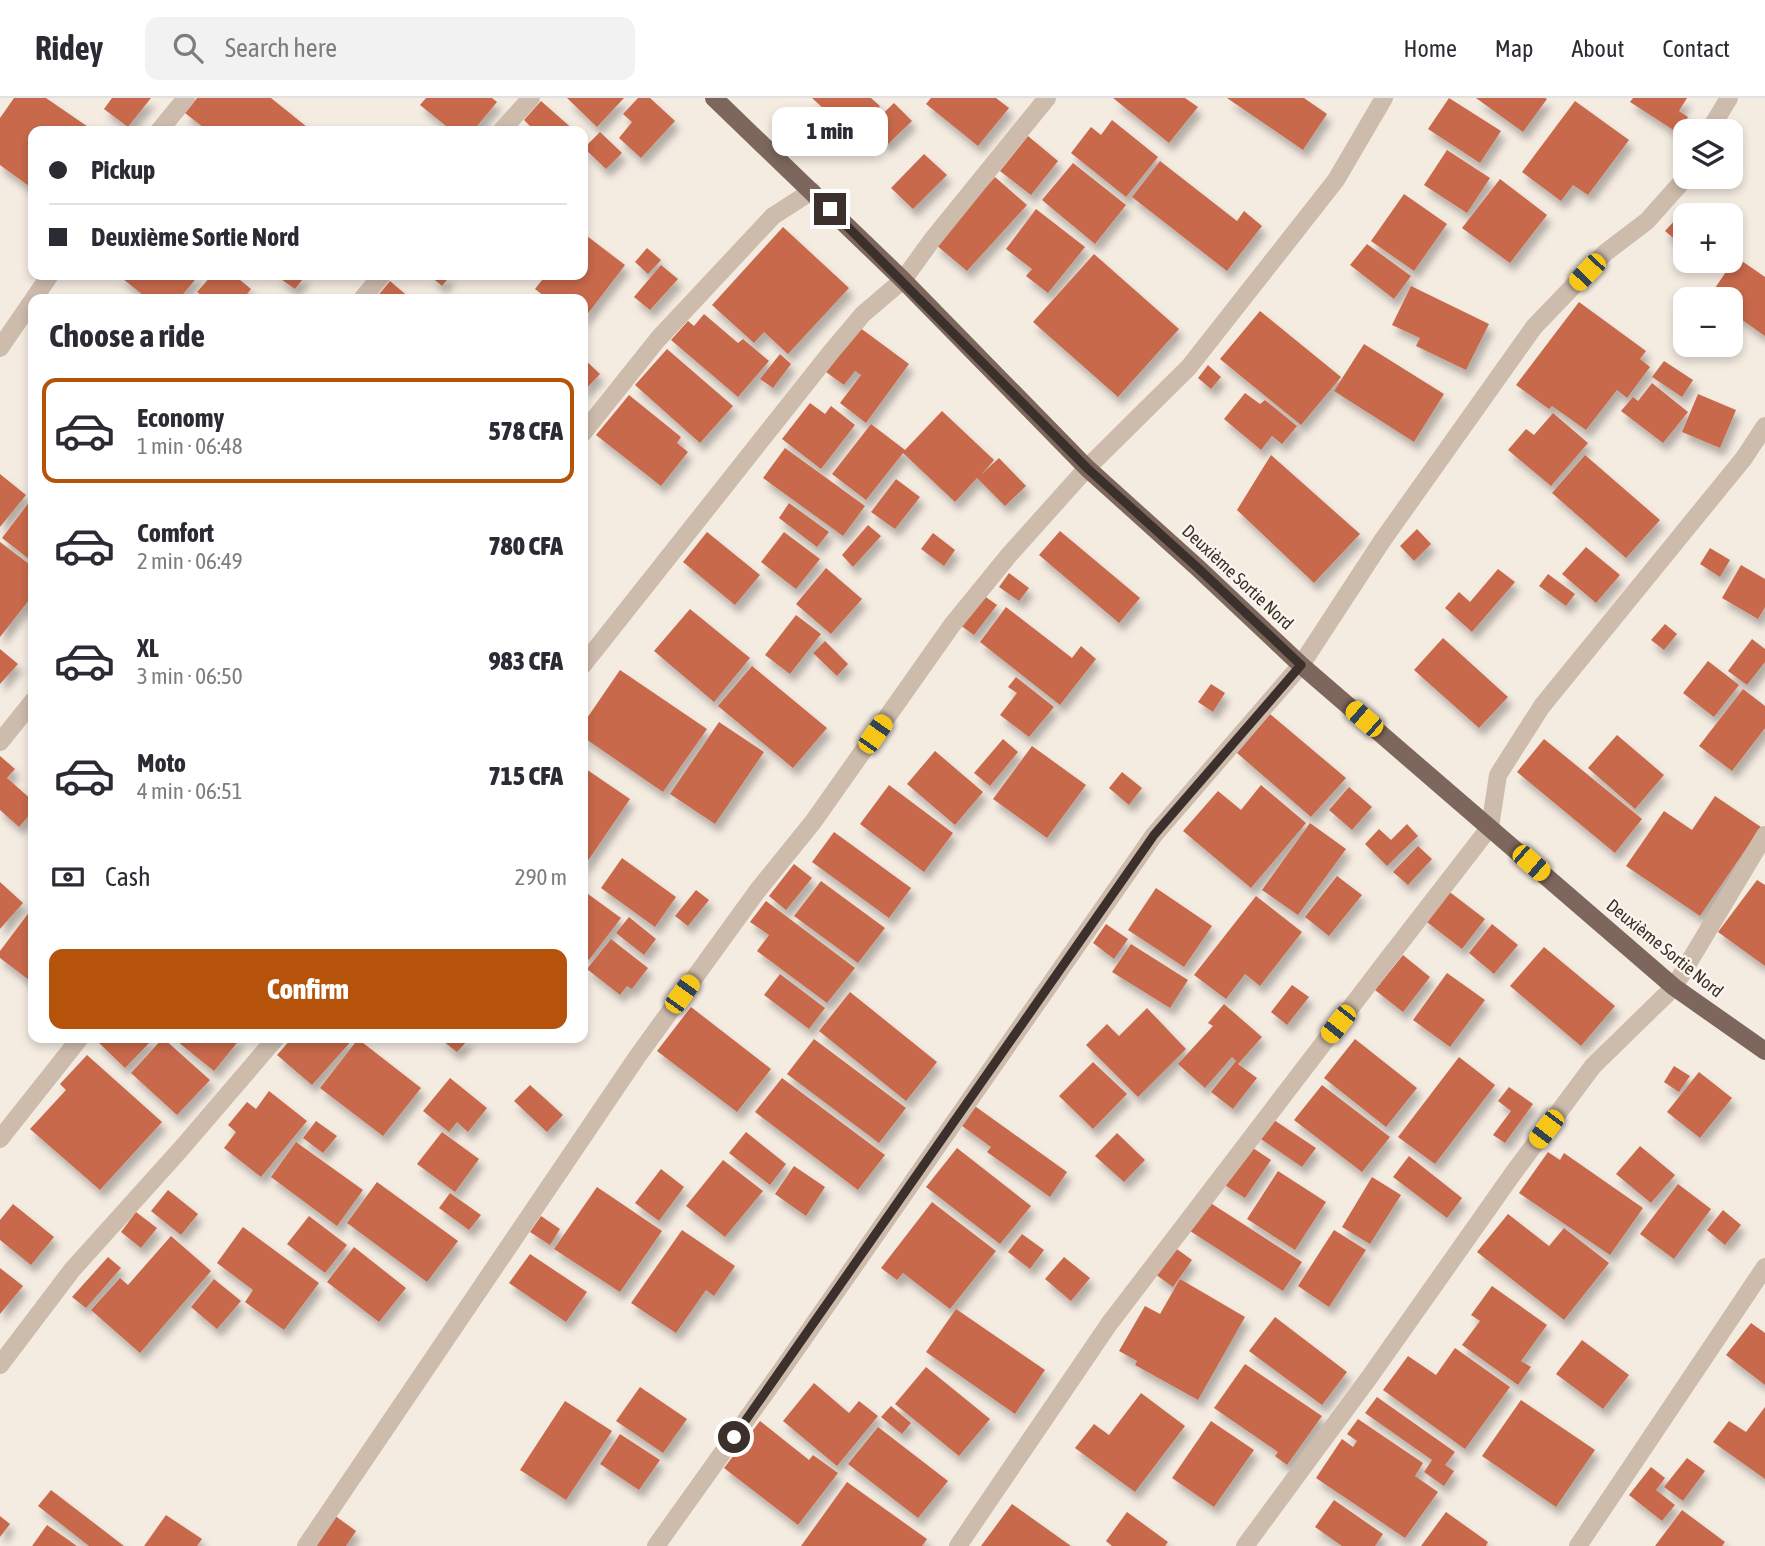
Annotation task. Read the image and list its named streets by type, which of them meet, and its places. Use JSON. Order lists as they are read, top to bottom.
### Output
{
  "streets": {
    "main road": ["Deuxième Sortie Nord"]
  },
  "page": {
    "header": "Ridey",
    "search": "Search here",
    "nav": [
      "Home",
      "Map",
      "About",
      "Contact"
    ],
    "bubble": "1 min",
    "map_buttons": ["+", "−"],
    "banner": ["Pickup", "Deuxième Sortie Nord"],
    "heading": "Choose a ride",
    "list": [
      {
        "name": "Economy",
        "note": "1 min · 06:48",
        "value": "578 CFA"
      },
      {
        "name": "Comfort",
        "note": "2 min · 06:49",
        "value": "780 CFA"
      },
      {
        "name": "XL",
        "note": "3 min · 06:50",
        "value": "983 CFA"
      },
      {
        "name": "Moto",
        "note": "4 min · 06:51",
        "value": "715 CFA"
      }
    ],
    "pay": ["Cash", "290 m"],
    "buttons": "Confirm"
  }
}
